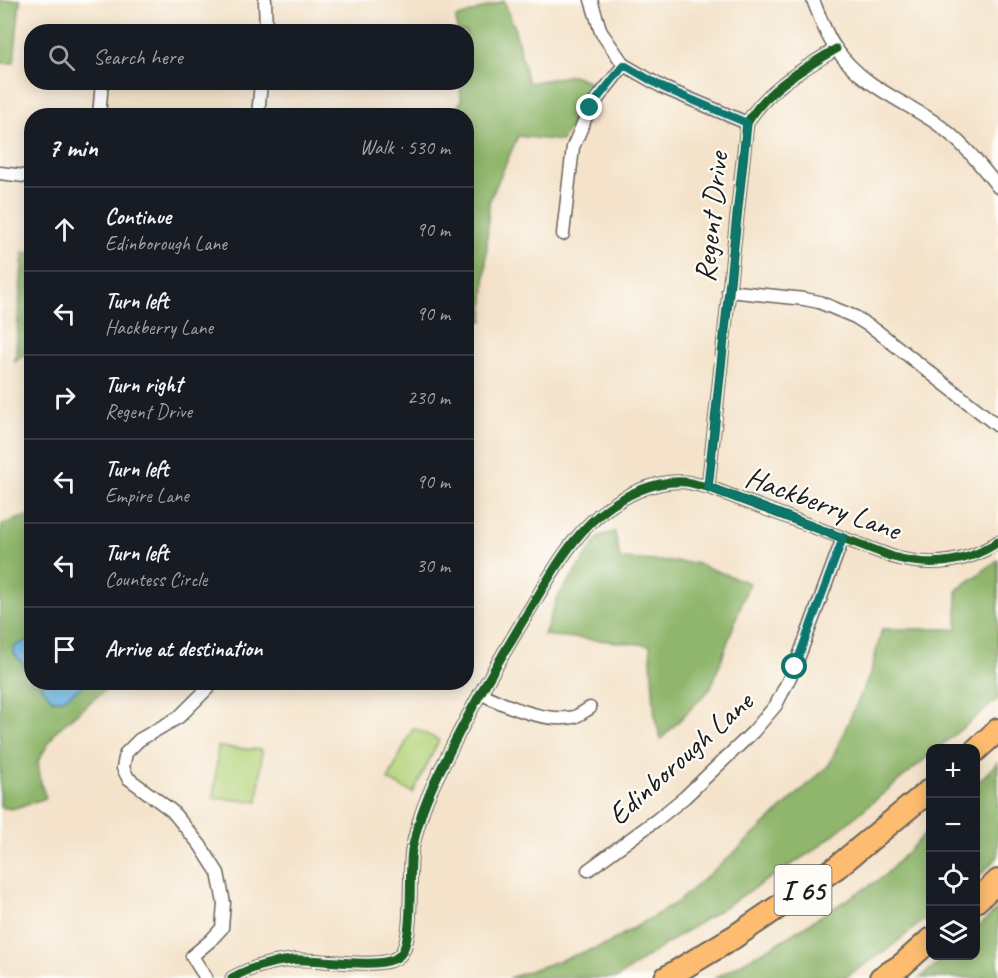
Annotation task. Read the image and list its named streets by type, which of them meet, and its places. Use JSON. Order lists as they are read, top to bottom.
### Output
{
  "streets": {
    "highway": ["I 65"],
    "street": ["Regent Drive", "Hackberry Lane", "Edinborough Lane"]
  },
  "crossings": [
    ["Regent Drive", "Hackberry Lane"],
    ["Hackberry Lane", "Edinborough Lane"]
  ],
  "page": {
    "search": "Search here",
    "heading": ["7 min", "Walk · 530 m"],
    "list": [
      ["Continue", "Edinborough Lane", "90 m"],
      ["Turn left", "Hackberry Lane", "90 m"],
      ["Turn right", "Regent Drive", "230 m"],
      ["Turn left", "Empire Lane", "90 m"],
      ["Turn left", "Countess Circle", "30 m"],
      "Arrive at destination"
    ],
    "map_buttons": ["+", "−"]
  }
}
